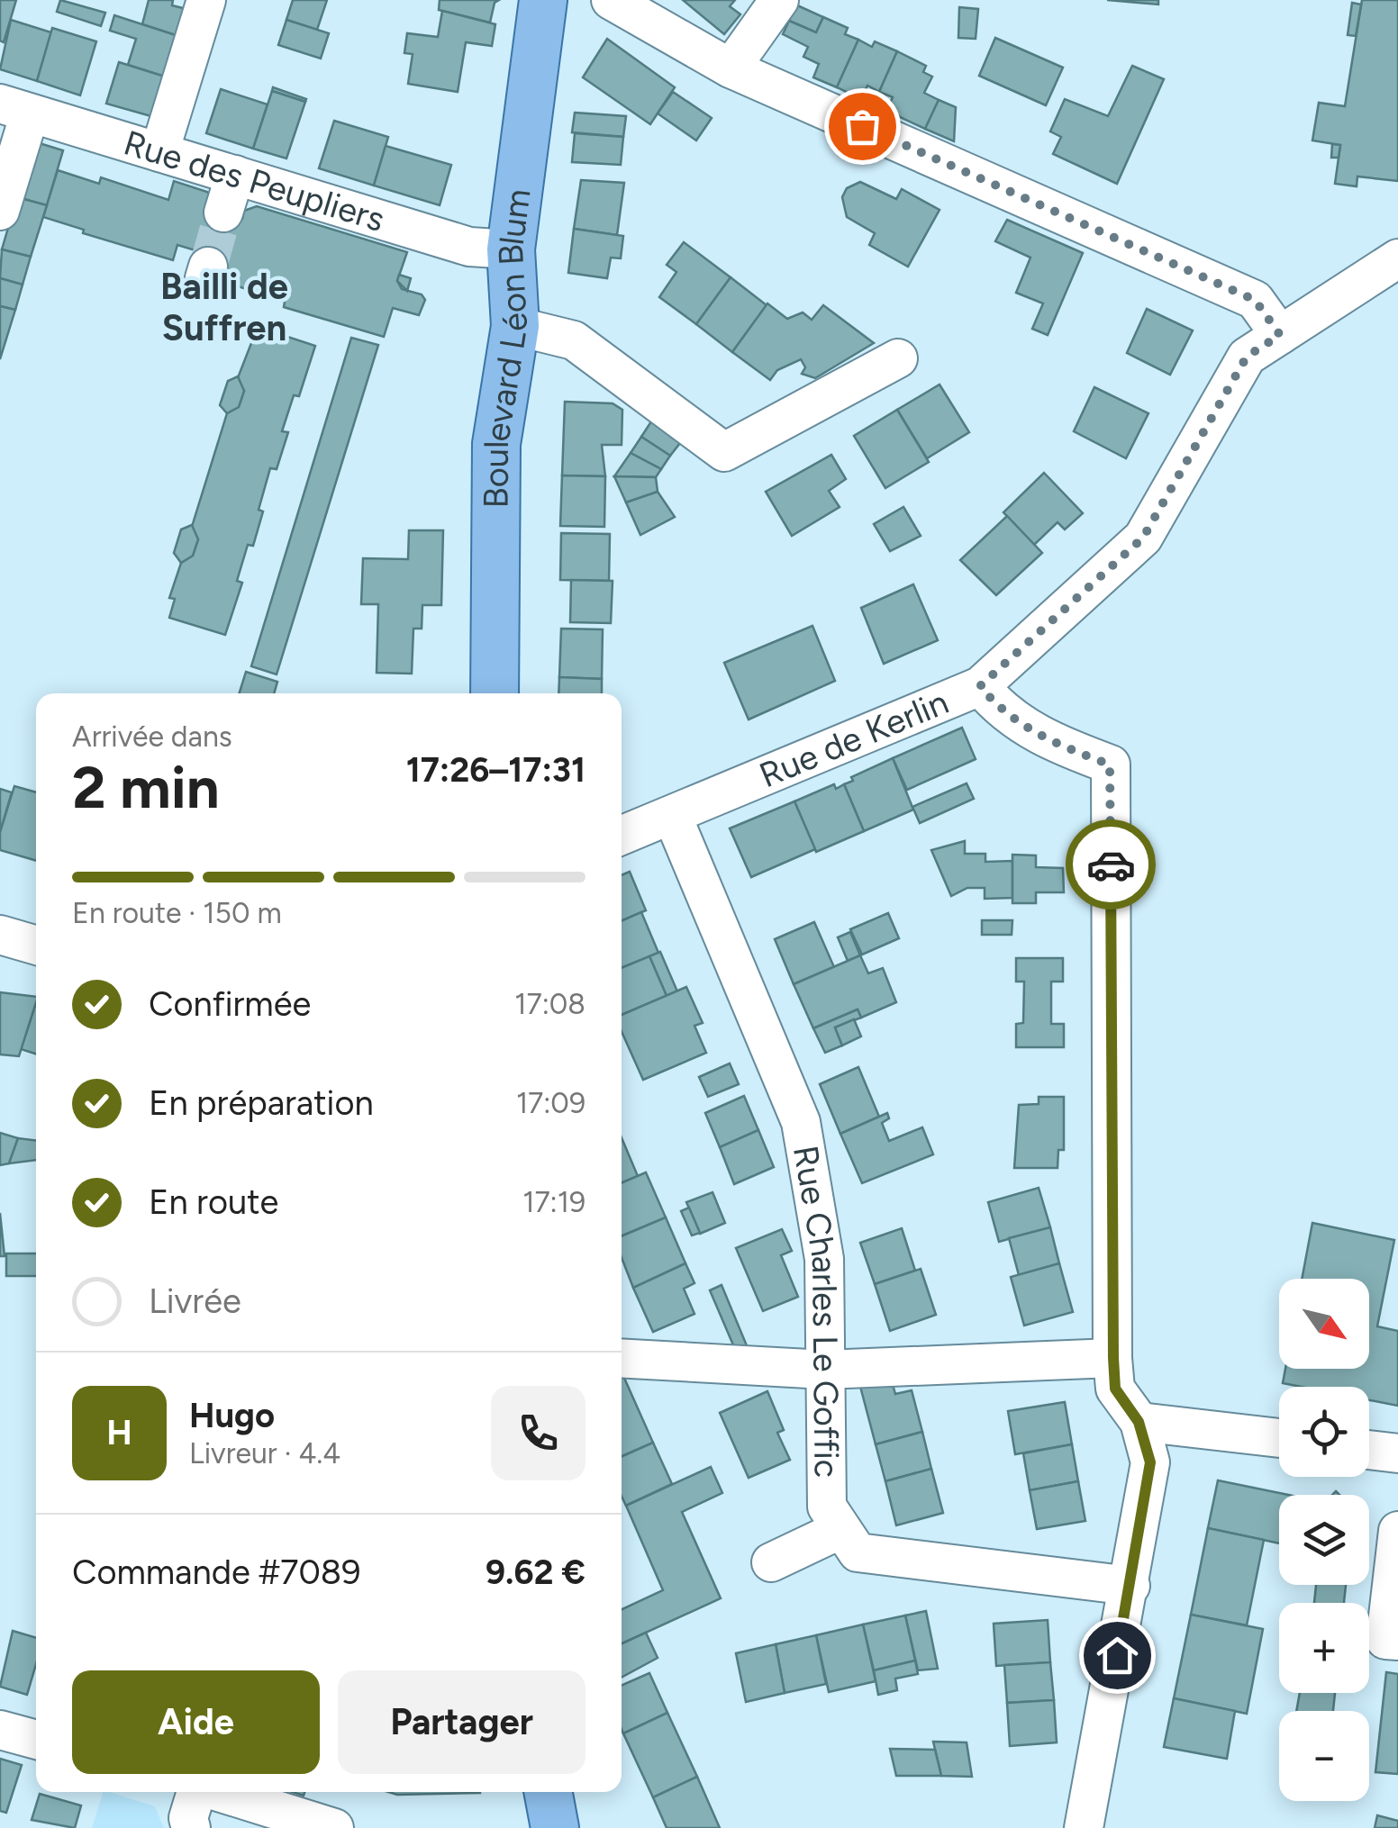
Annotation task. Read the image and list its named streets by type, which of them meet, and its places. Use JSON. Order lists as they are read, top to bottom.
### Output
{
  "streets": {
    "main road": ["Boulevard Léon Blum"],
    "street": ["Rue des Peupliers", "Rue de Kerlin", "Rue Charles Le Goffic"]
  },
  "crossings": [
    ["Rue des Peupliers", "Boulevard Léon Blum"],
    ["Rue de Kerlin", "Rue Charles Le Goffic"]
  ],
  "districts": ["Bailli de Suffren"],
  "north": "bottom right",
  "page": {
    "heading": ["2 min", "Arrivée dans", "17:26–17:31"],
    "panel": [
      "Hugo",
      "Livreur · 4.4",
      "Commande #7089",
      "9.62 €"
    ],
    "bar": "En route · 150 m",
    "list": [
      ["Confirmée", "17:08"],
      ["En préparation", "17:09"],
      ["En route", "17:19"],
      "Livrée"
    ],
    "map_buttons": ["+", "−"],
    "round": "H",
    "buttons": ["Aide", "Partager"]
  }
}
